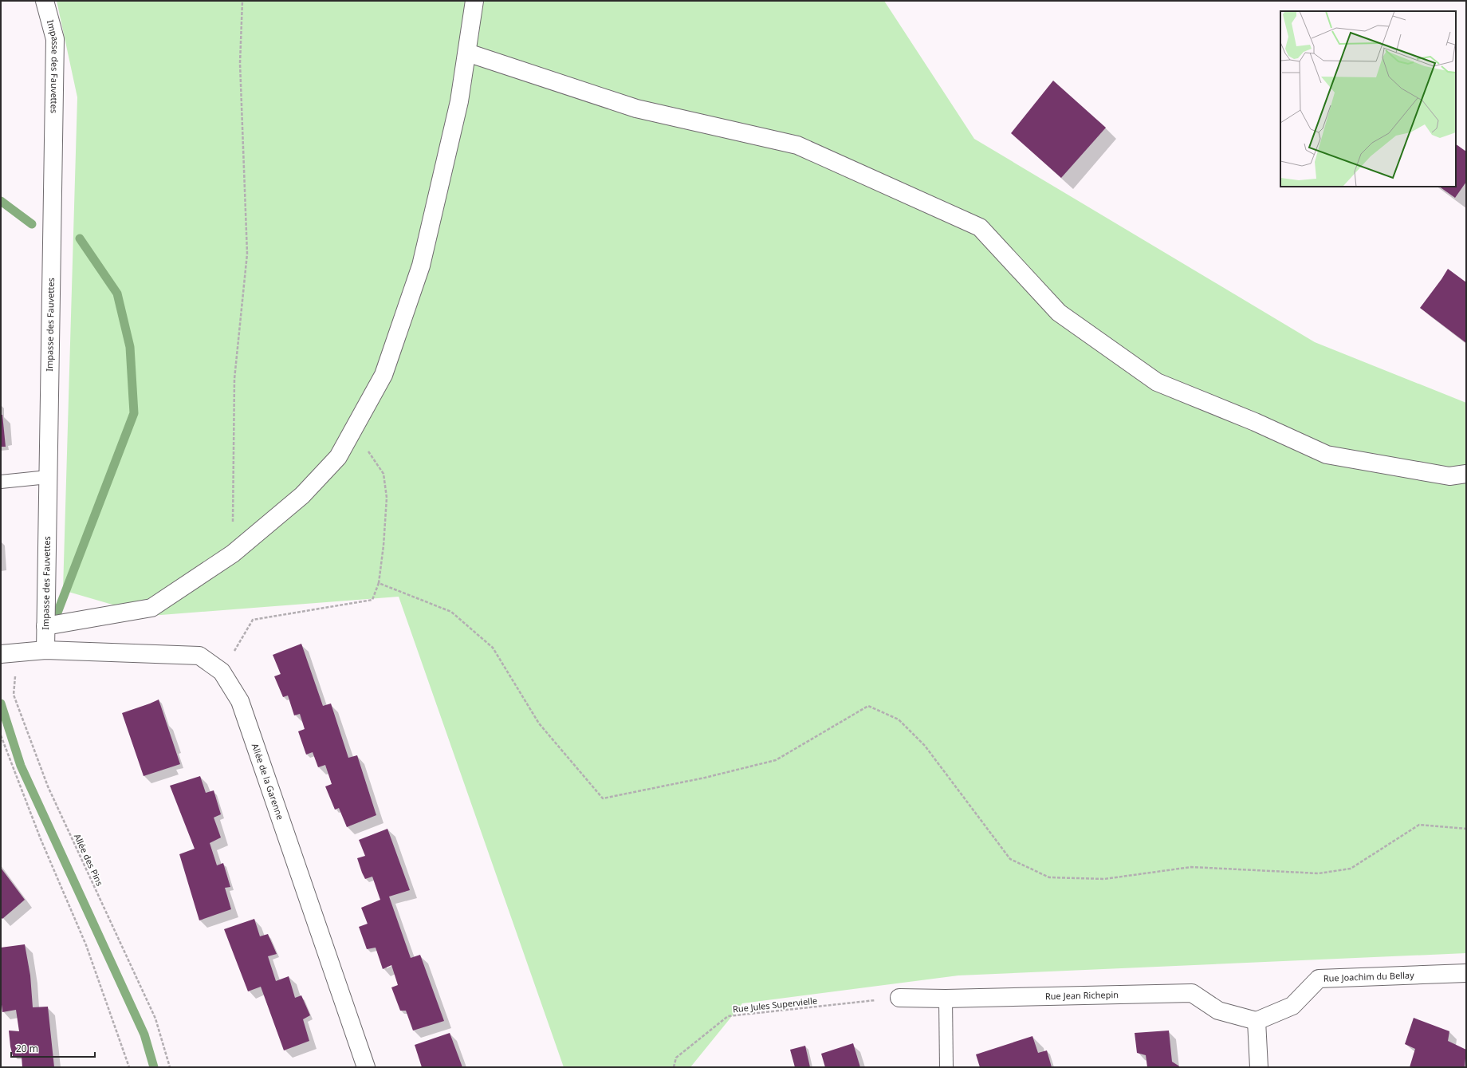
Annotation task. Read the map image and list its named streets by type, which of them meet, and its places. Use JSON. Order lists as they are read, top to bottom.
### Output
{
  "streets": {
    "street": [
      "Impasse des Fauvettes",
      "Allée de la Garenne",
      "Rue Joachim du Bellay",
      "Rue Jean Richepin"
    ],
    "path": ["Allée des Pins", "Rue Jules Supervielle"]
  },
  "crossings": [
    ["Impasse des Fauvettes", "Allée de la Garenne"],
    ["Allée de la Garenne", "Allée des Pins"],
    ["Rue Joachim du Bellay", "Rue Jean Richepin"],
    ["Rue Jean Richepin", "Rue Jules Supervielle"]
  ],
  "scale_bar": "20 m"
}
